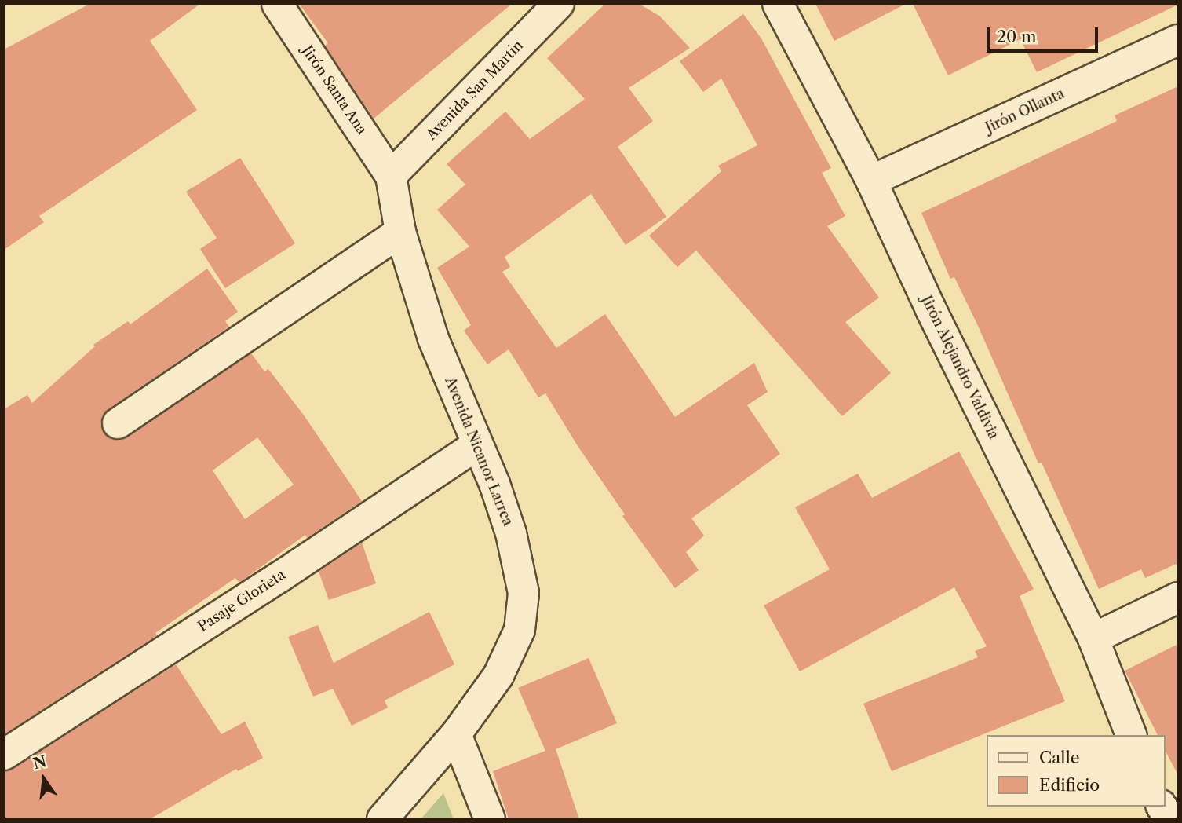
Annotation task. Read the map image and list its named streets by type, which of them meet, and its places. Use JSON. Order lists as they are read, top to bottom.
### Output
{
  "streets": {
    "street": [
      "Jirón Santa Ana",
      "Avenida San Martín",
      "Jirón Ollanta",
      "Jirón Alejandro Valdivia",
      "Avenida Nicanor Larrea",
      "Pasaje Glorieta"
    ]
  },
  "crossings": [
    ["Jirón Santa Ana", "Avenida San Martín"],
    ["Jirón Santa Ana", "Avenida Nicanor Larrea"],
    ["Avenida San Martín", "Avenida Nicanor Larrea"],
    ["Jirón Ollanta", "Jirón Alejandro Valdivia"],
    ["Avenida Nicanor Larrea", "Pasaje Glorieta"]
  ],
  "legend": ["Calle", "Edificio"],
  "scale_bar": "20 m",
  "north": "top"
}
